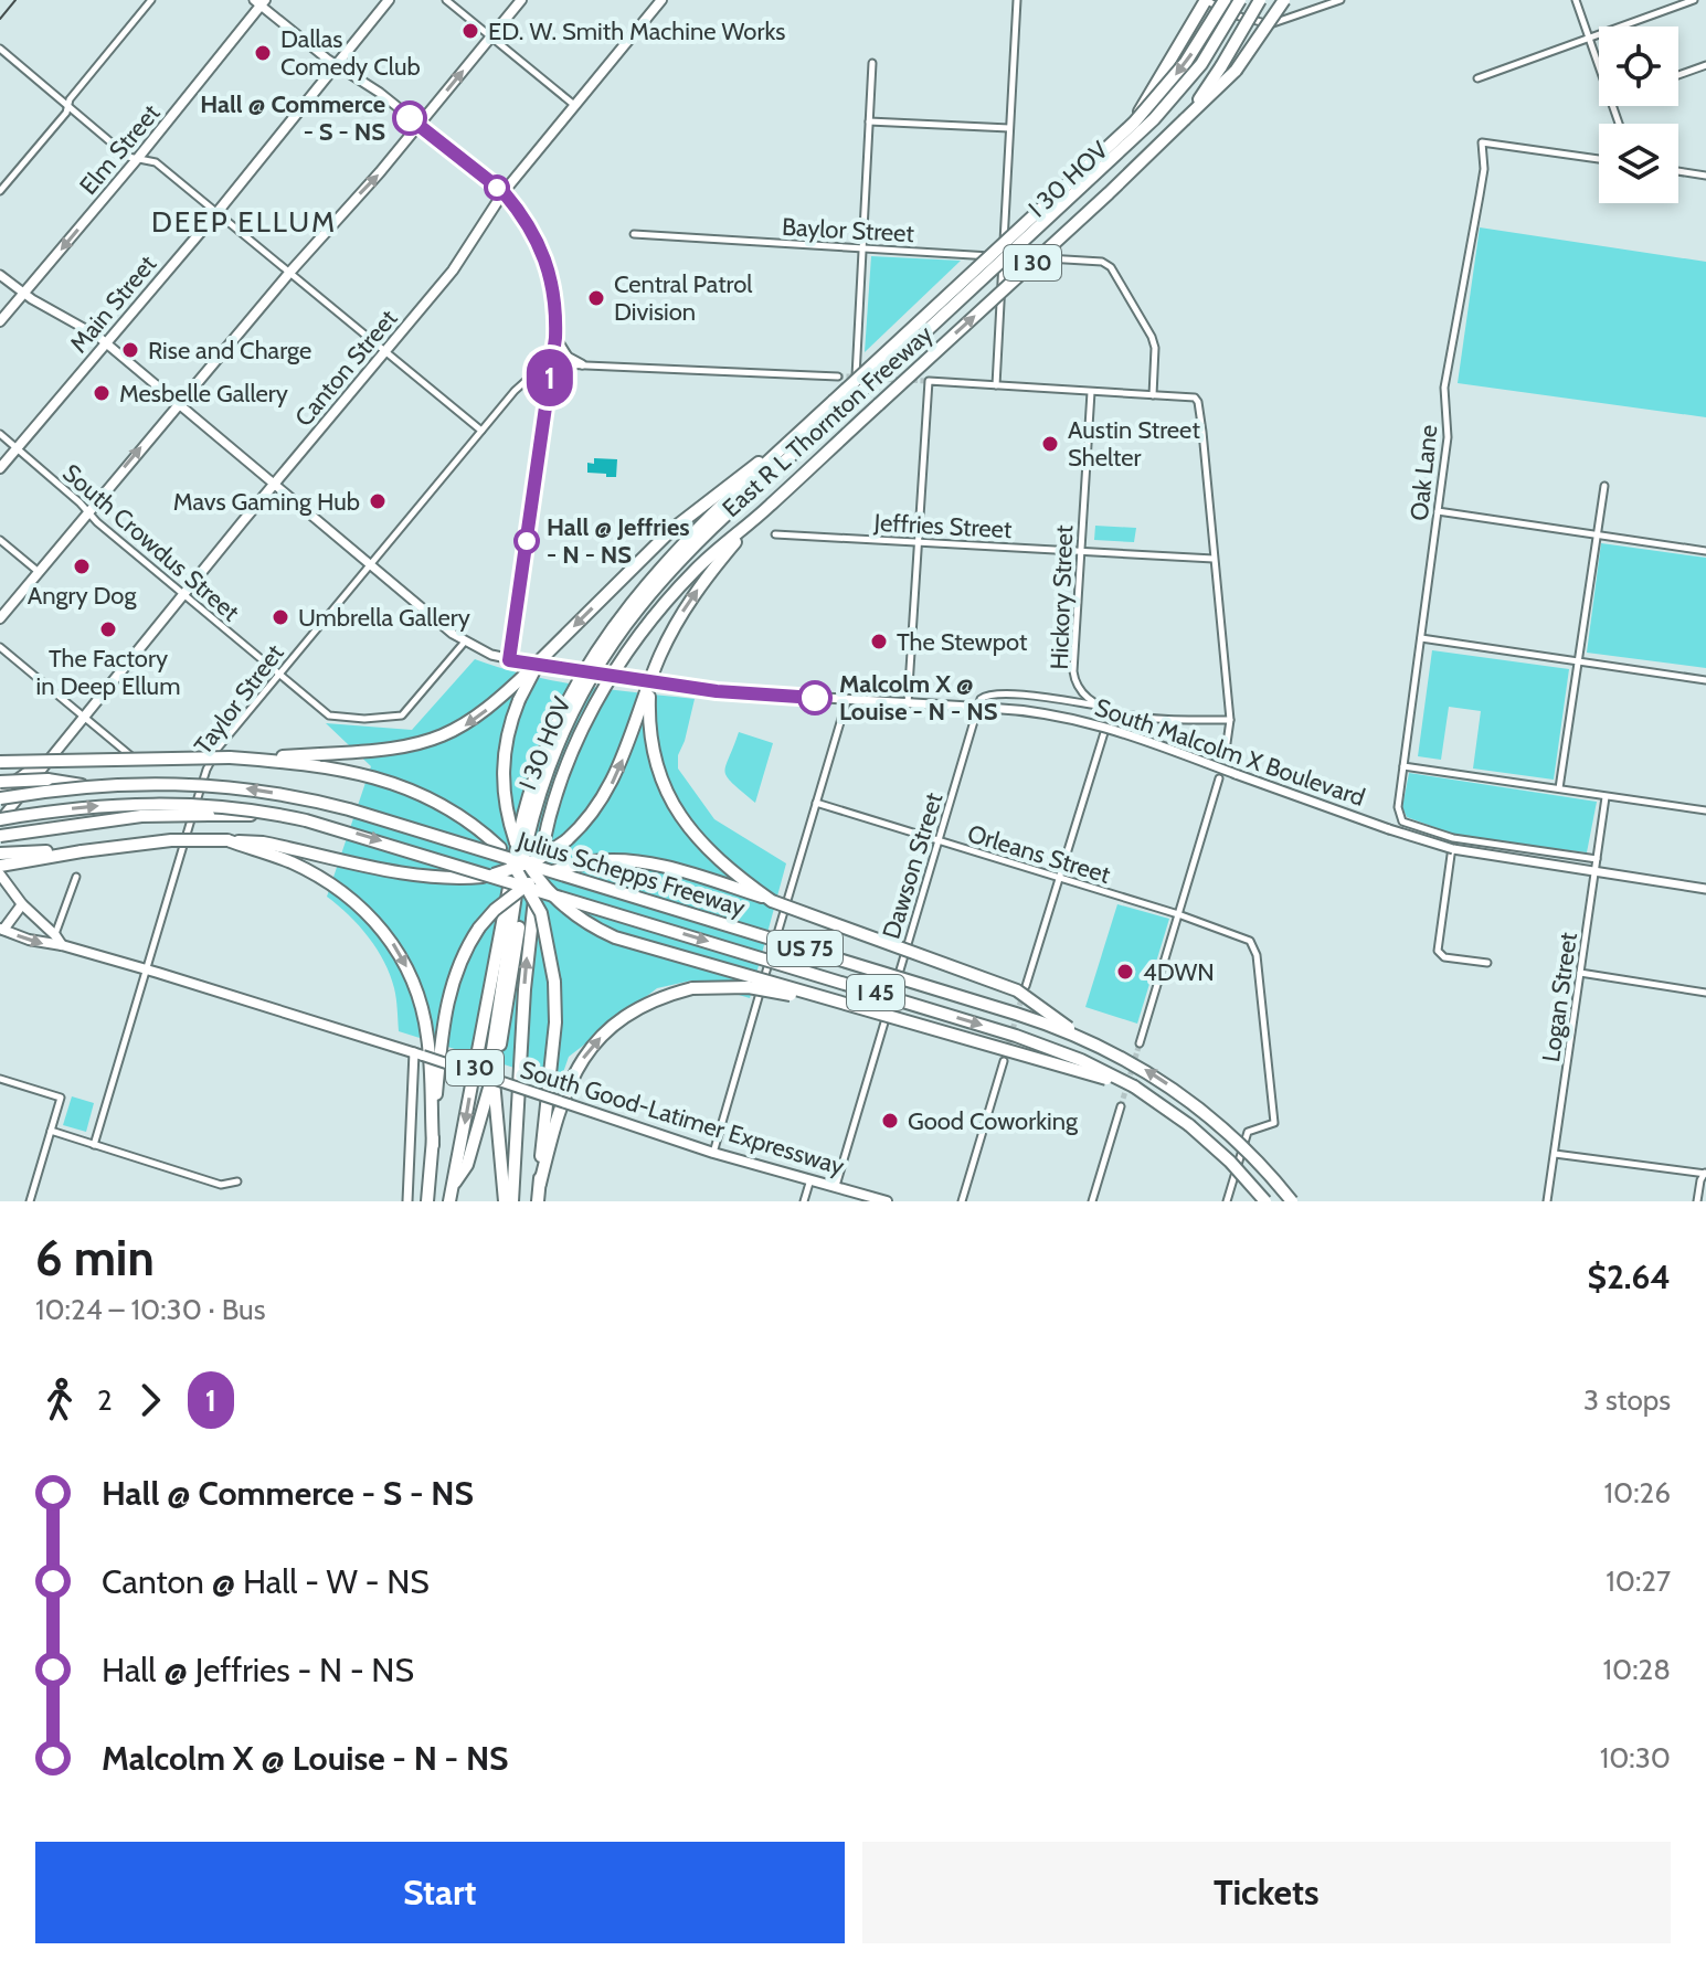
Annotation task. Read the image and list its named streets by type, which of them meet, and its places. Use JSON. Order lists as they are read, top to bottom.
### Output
{
  "streets": {
    "highway": [
      "I 30 HOV",
      "I 30",
      "East R L Thornton Freeway",
      "Julius Schepps Freeway",
      "US 75",
      "I 45"
    ],
    "main road": [
      "Elm Street",
      "Main Street",
      "Canton Street",
      "South Good-Latimer Expressway"
    ],
    "street": [
      "Baylor Street",
      "Oak Lane",
      "Jeffries Street",
      "South Crowdus Street",
      "Hickory Street",
      "Taylor Street",
      "South Malcolm X Boulevard",
      "Orleans Street",
      "Dawson Street",
      "Logan Street"
    ]
  },
  "crossings": [
    ["Elm Street", "South Malcolm X Boulevard"],
    ["I 30 HOV", "East R L Thornton Freeway"],
    ["Main Street", "South Crowdus Street"],
    ["Main Street", "South Malcolm X Boulevard"],
    ["Canton Street", "South Crowdus Street"],
    ["Canton Street", "South Malcolm X Boulevard"],
    ["Canton Street", "Julius Schepps Freeway"],
    ["Jeffries Street", "Hickory Street"],
    ["South Crowdus Street", "Taylor Street"],
    ["South Crowdus Street", "South Malcolm X Boulevard"],
    ["Taylor Street", "South Malcolm X Boulevard"],
    ["Taylor Street", "South Good-Latimer Expressway"],
    ["South Malcolm X Boulevard", "Dawson Street"],
    ["South Malcolm X Boulevard", "Logan Street"],
    ["Orleans Street", "Dawson Street"],
    ["Dawson Street", "South Good-Latimer Expressway"]
  ],
  "one_way": ["Elm Street"],
  "districts": ["DEEP ELLUM"],
  "places": [
    "ED. W. Smith Machine Works",
    "Dallas Comedy Club",
    "Hall @ Commerce - S - NS",
    "Central Patrol Division",
    "Rise and Charge",
    "Mesbelle Gallery",
    "Austin Street Shelter",
    "Mavs Gaming Hub",
    "Hall @ Jeffries - N - NS",
    "Angry Dog",
    "Umbrella Gallery",
    "The Factory in Deep Ellum",
    "The Stewpot",
    "Malcolm X @ Louise - N - NS",
    "4DWN",
    "Good Coworking"
  ],
  "lines": ["bus line 1"],
  "page": {
    "on_map": "1",
    "heading": ["6 min", "10:24 – 10:30 · Bus", "$2.64"],
    "legs": ["2", "1", "3 stops"],
    "list": [
      {
        "name": "Hall @ Commerce - S - NS",
        "value": "10:26"
      },
      {
        "name": "Canton @ Hall - W - NS",
        "value": "10:27"
      },
      {
        "name": "Hall @ Jeffries - N - NS",
        "value": "10:28"
      },
      {
        "name": "Malcolm X @ Louise - N - NS",
        "value": "10:30"
      }
    ],
    "buttons": ["Start", "Tickets"]
  }
}
